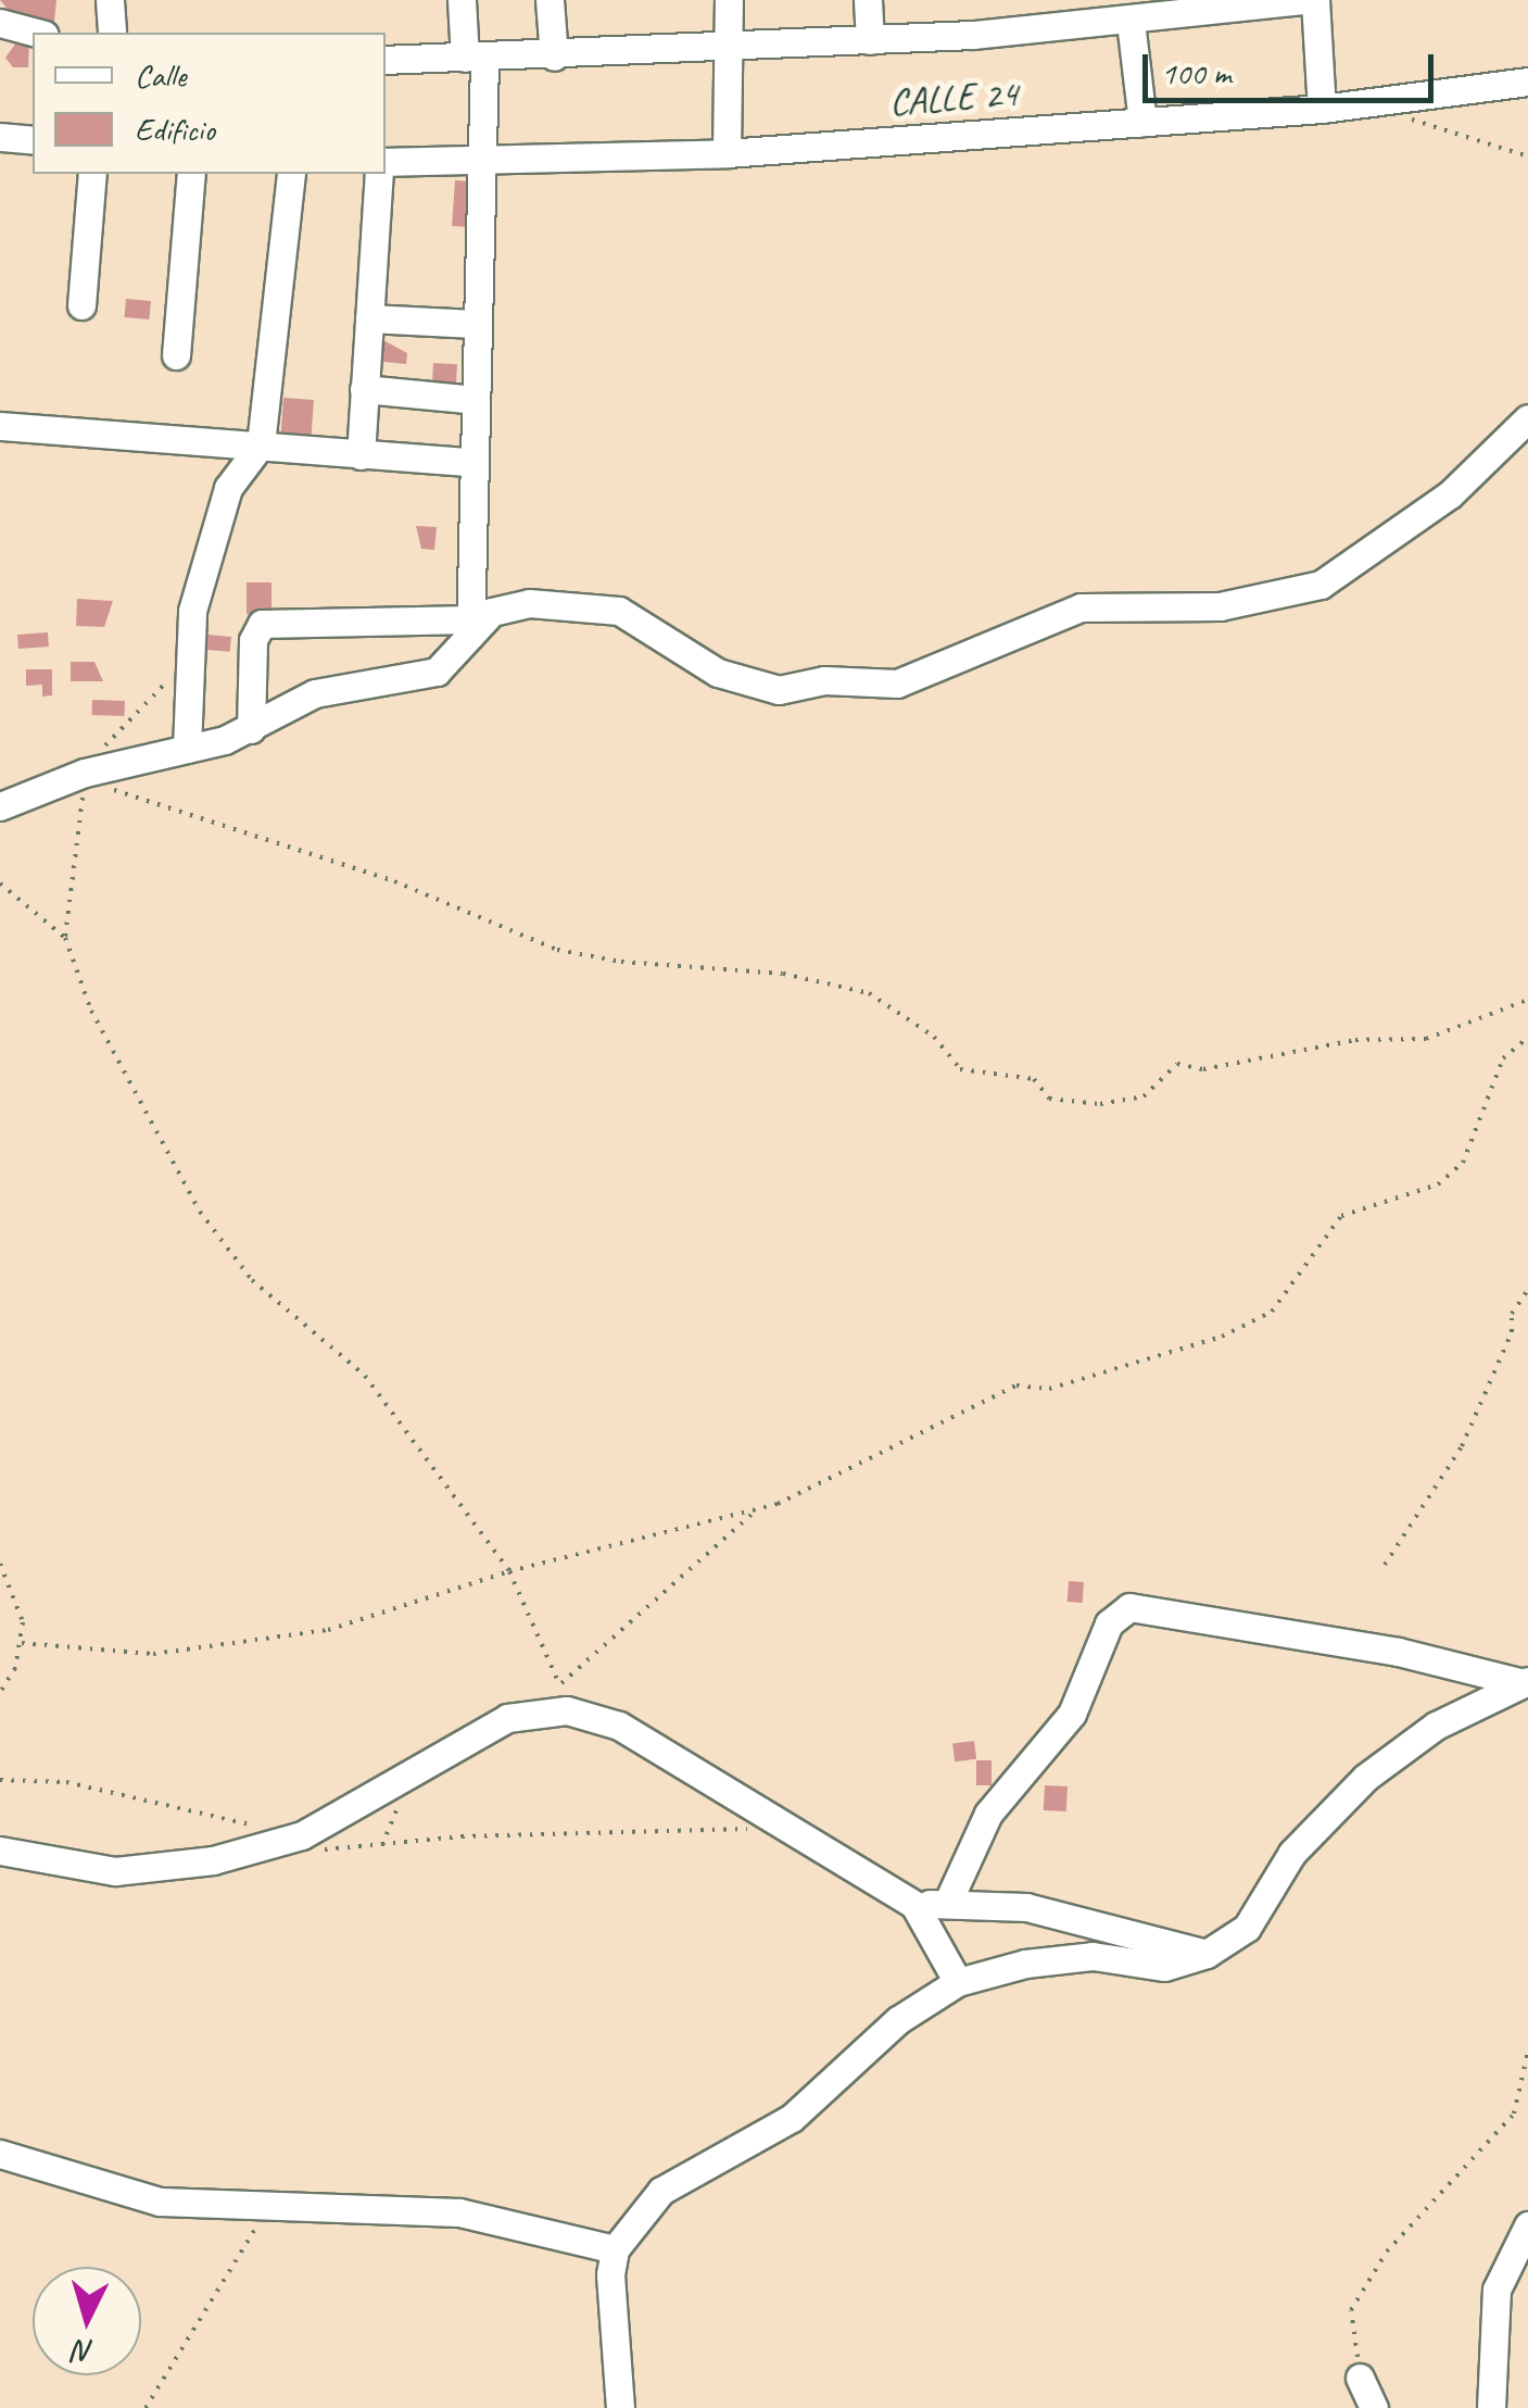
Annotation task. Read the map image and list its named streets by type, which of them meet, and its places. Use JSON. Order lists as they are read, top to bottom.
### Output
{
  "streets": {
    "street": ["CALLE 24"]
  },
  "legend": ["Calle", "Edificio"],
  "scale_bar": "100 m",
  "north": "bottom"
}
